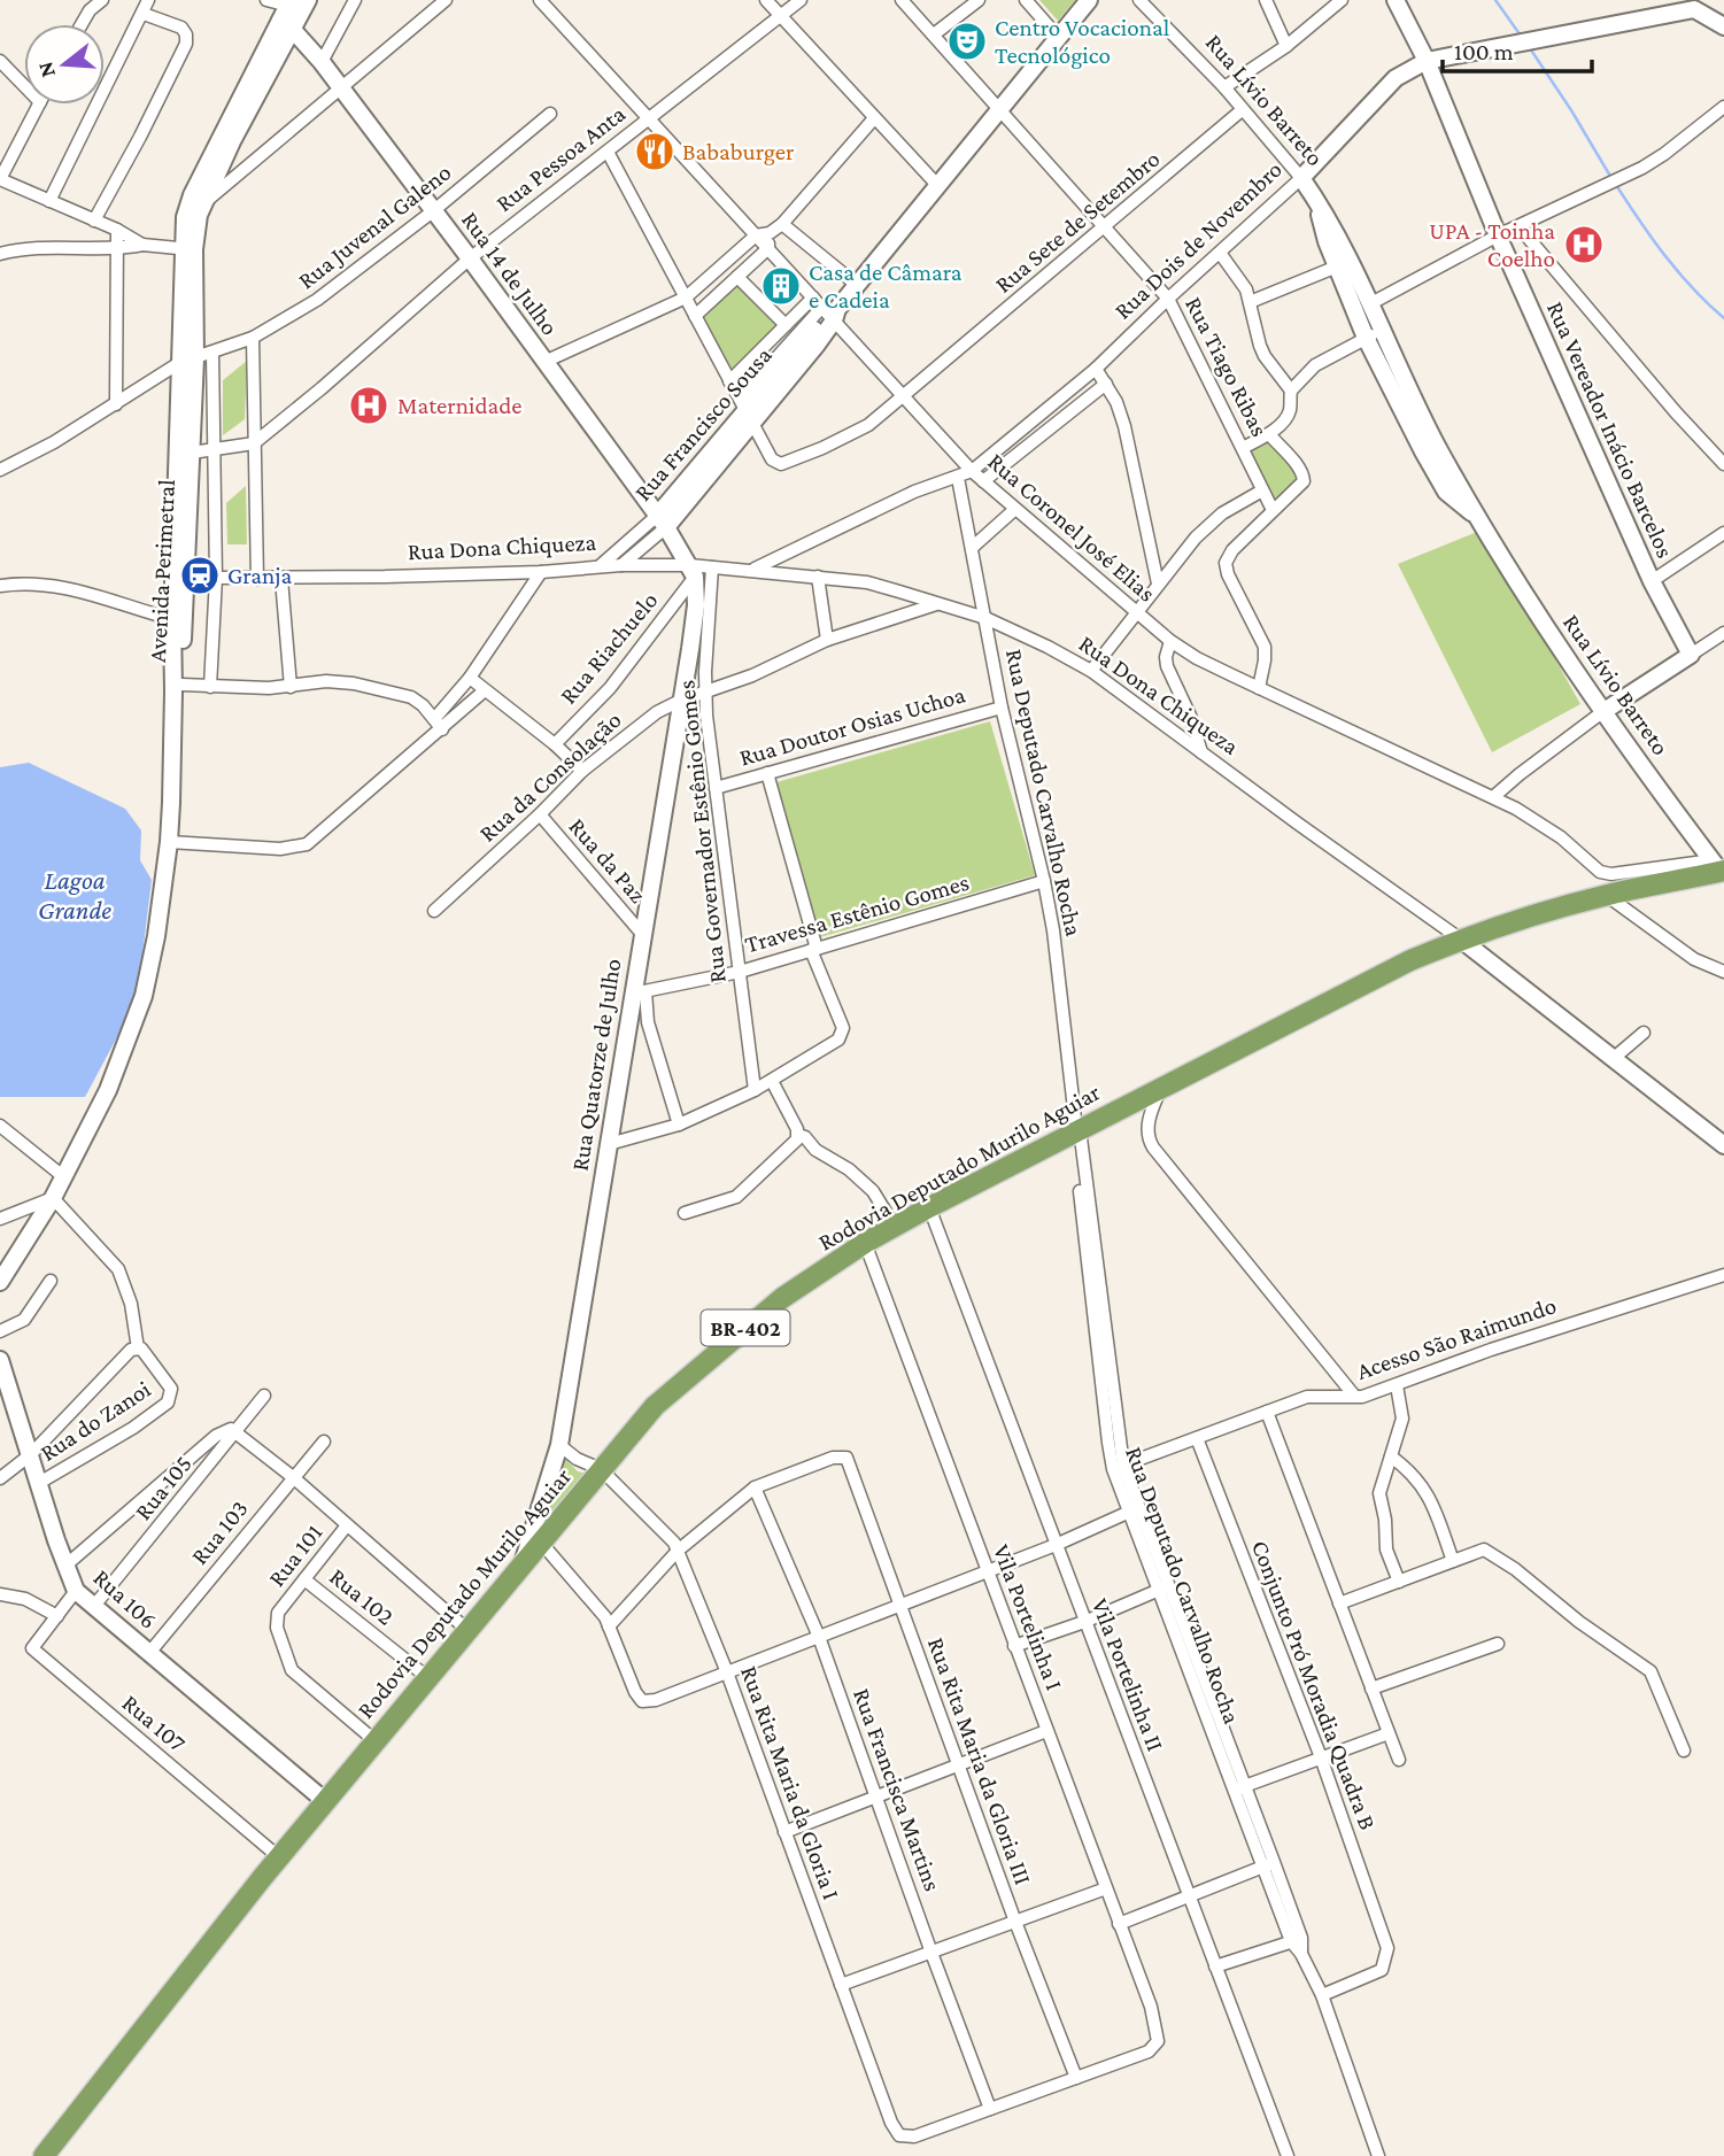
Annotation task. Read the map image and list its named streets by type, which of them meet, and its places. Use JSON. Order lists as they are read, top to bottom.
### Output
{
  "streets": {
    "highway": ["Rodovia Deputado Murilo Aguiar", "BR-402"],
    "street": [
      "Rua Lívio Barreto",
      "Rua Pessoa Anta",
      "Rua Sete de Setembro",
      "Rua Juvenal Galeno",
      "Rua Dois de Novembro",
      "Rua 14 de Julho",
      "Rua Tiago Ribas",
      "Rua Francisco Sousa",
      "Rua Vereador Inácio Barcelos",
      "Rua Coronel José Elias",
      "Rua Dona Chiqueza",
      "Avenida Perimetral",
      "Rua Riachuelo",
      "Rua Doutor Osias Uchoa",
      "Rua da Consolação",
      "Rua Deputado Carvalho Rocha",
      "Rua Governador Estênio Gomes",
      "Rua da Paz",
      "Travessa Estênio Gomes",
      "Rua Quatorze de Julho",
      "Acesso São Raimundo",
      "Rua do Zanoi",
      "Rua 105",
      "Rua 103",
      "Rua 101",
      "Rua 102",
      "Rua 106",
      "Vila Portelinha I",
      "Vila Portelinha II",
      "Conjunto Pró Moradia Quadra B",
      "Rua 107",
      "Rua Rita Maria da Gloria III",
      "Rua Rita Maria da Gloria I",
      "Rua Francisca Martins"
    ]
  },
  "crossings": [
    ["Rua Lívio Barreto", "Rua Sete de Setembro"],
    ["Rua Lívio Barreto", "Rua Dois de Novembro"],
    ["Rua Lívio Barreto", "Rua Coronel José Elias"],
    ["Rua Lívio Barreto", "Rodovia Deputado Murilo Aguiar"],
    ["Rua Pessoa Anta", "Rua 14 de Julho"],
    ["Rua Pessoa Anta", "Rua Coronel José Elias"],
    ["Rua Sete de Setembro", "Rua Tiago Ribas"],
    ["Rua Sete de Setembro", "Rua Francisco Sousa"],
    ["Rua Sete de Setembro", "Rua Coronel José Elias"],
    ["Rua Juvenal Galeno", "Rua 14 de Julho"],
    ["Rua Juvenal Galeno", "Avenida Perimetral"],
    ["Rua Dois de Novembro", "Rua Tiago Ribas"],
    ["Rua Dois de Novembro", "Rua Vereador Inácio Barcelos"],
    ["Rua Dois de Novembro", "Rua Coronel José Elias"],
    ["Rua Dois de Novembro", "Rua Dona Chiqueza"],
    ["Rua Dois de Novembro", "Rua Deputado Carvalho Rocha"],
    ["Rua 14 de Julho", "Rua Francisco Sousa"],
    ["Rua 14 de Julho", "Rua Dona Chiqueza"],
    ["Rua 14 de Julho", "Avenida Perimetral"],
    ["Rua 14 de Julho", "Rua Riachuelo"],
    ["Rua 14 de Julho", "Rua Quatorze de Julho"],
    ["Rua Tiago Ribas", "Rua Francisco Sousa"],
    ["Rua Francisco Sousa", "Rua Coronel José Elias"],
    ["Rua Francisco Sousa", "Rua Dona Chiqueza"],
    ["Rua Coronel José Elias", "Rodovia Deputado Murilo Aguiar"],
    ["Rua Dona Chiqueza", "Rua Riachuelo"],
    ["Rua Dona Chiqueza", "Rua da Consolação"],
    ["Rua Dona Chiqueza", "Rua Deputado Carvalho Rocha"],
    ["Rua Dona Chiqueza", "Rua Governador Estênio Gomes"],
    ["Rua Dona Chiqueza", "Rua Quatorze de Julho"],
    ["Rua Dona Chiqueza", "Rodovia Deputado Murilo Aguiar"],
    ["Rua Riachuelo", "Rua Quatorze de Julho"],
    ["Rua Doutor Osias Uchoa", "Rua Deputado Carvalho Rocha"],
    ["Rua Doutor Osias Uchoa", "Rua Governador Estênio Gomes"],
    ["Rua da Consolação", "Rua Governador Estênio Gomes"],
    ["Rua da Consolação", "Rua da Paz"],
    ["Rua da Consolação", "Rua Quatorze de Julho"],
    ["Rua Deputado Carvalho Rocha", "Travessa Estênio Gomes"],
    ["Rua Deputado Carvalho Rocha", "Rodovia Deputado Murilo Aguiar"],
    ["Rua Deputado Carvalho Rocha", "Acesso São Raimundo"],
    ["Rua Deputado Carvalho Rocha", "Conjunto Pró Moradia Quadra B"],
    ["Rua Governador Estênio Gomes", "Travessa Estênio Gomes"],
    ["Rua da Paz", "Rua Quatorze de Julho"],
    ["Travessa Estênio Gomes", "Rua Quatorze de Julho"],
    ["Rua Quatorze de Julho", "Rodovia Deputado Murilo Aguiar"],
    ["Rua Quatorze de Julho", "Rua Rita Maria da Gloria I"],
    ["Rodovia Deputado Murilo Aguiar", "Rua 101"],
    ["Rodovia Deputado Murilo Aguiar", "Rua 102"],
    ["Rodovia Deputado Murilo Aguiar", "Rua 106"],
    ["Rodovia Deputado Murilo Aguiar", "Vila Portelinha I"],
    ["Rodovia Deputado Murilo Aguiar", "Vila Portelinha II"],
    ["Rodovia Deputado Murilo Aguiar", "Rua 107"],
    ["Rodovia Deputado Murilo Aguiar", "Rua Rita Maria da Gloria I"],
    ["Acesso São Raimundo", "Conjunto Pró Moradia Quadra B"],
    ["Rua do Zanoi", "Rua 106"],
    ["Rua 105", "Rua 106"],
    ["Rua 103", "Rua 106"],
    ["Rua 101", "Rua 102"],
    ["Rua 106", "Rua 107"],
    ["Vila Portelinha I", "Rua Rita Maria da Gloria III"],
    ["Rua Rita Maria da Gloria III", "Rua Francisca Martins"],
    ["Rua Rita Maria da Gloria I", "Rua Francisca Martins"]
  ],
  "water": ["Lagoa Grande"],
  "places": {
    "theatre": ["Centro Vocacional Tecnológico"],
    "restaurant": ["Bababurger"],
    "hospital": ["UPA - Toinha Coelho", "Maternidade"],
    "building": ["Casa de Câmara e Cadeia"],
    "station": ["Granja"]
  },
  "scale_bar": "100 m",
  "north": "left"
}
